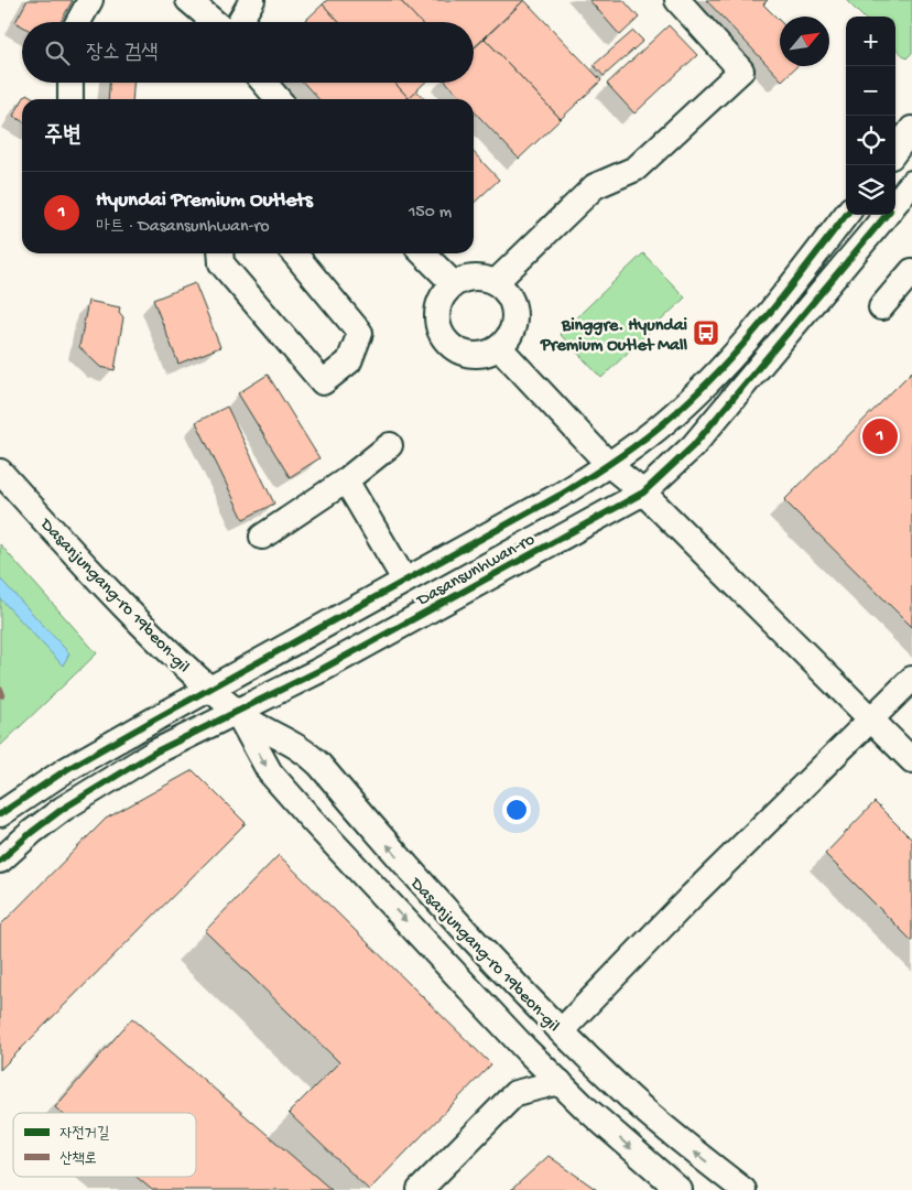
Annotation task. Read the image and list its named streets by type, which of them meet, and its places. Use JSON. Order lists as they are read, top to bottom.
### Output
{
  "streets": {
    "street": ["Dasansunhwan-ro", "Dasanjungang-ro 19beon-gil"]
  },
  "crossings": [
    ["Dasansunhwan-ro", "Dasanjungang-ro 19beon-gil"]
  ],
  "places": {
    "bus stop": ["Binggre. Hyundai Premium Outlet Mall"]
  },
  "legend": ["자전거길", "산책로"],
  "north": "top right",
  "page": {
    "map_buttons": ["+", "−"],
    "search": "장소 검색",
    "heading": "주변",
    "list": [
      {
        "mark": "1",
        "name": "Hyundai Premium Outlets",
        "note": "마트 · Dasansunhwan-ro",
        "value": "150 m"
      }
    ],
    "pins": "1"
  }
}
